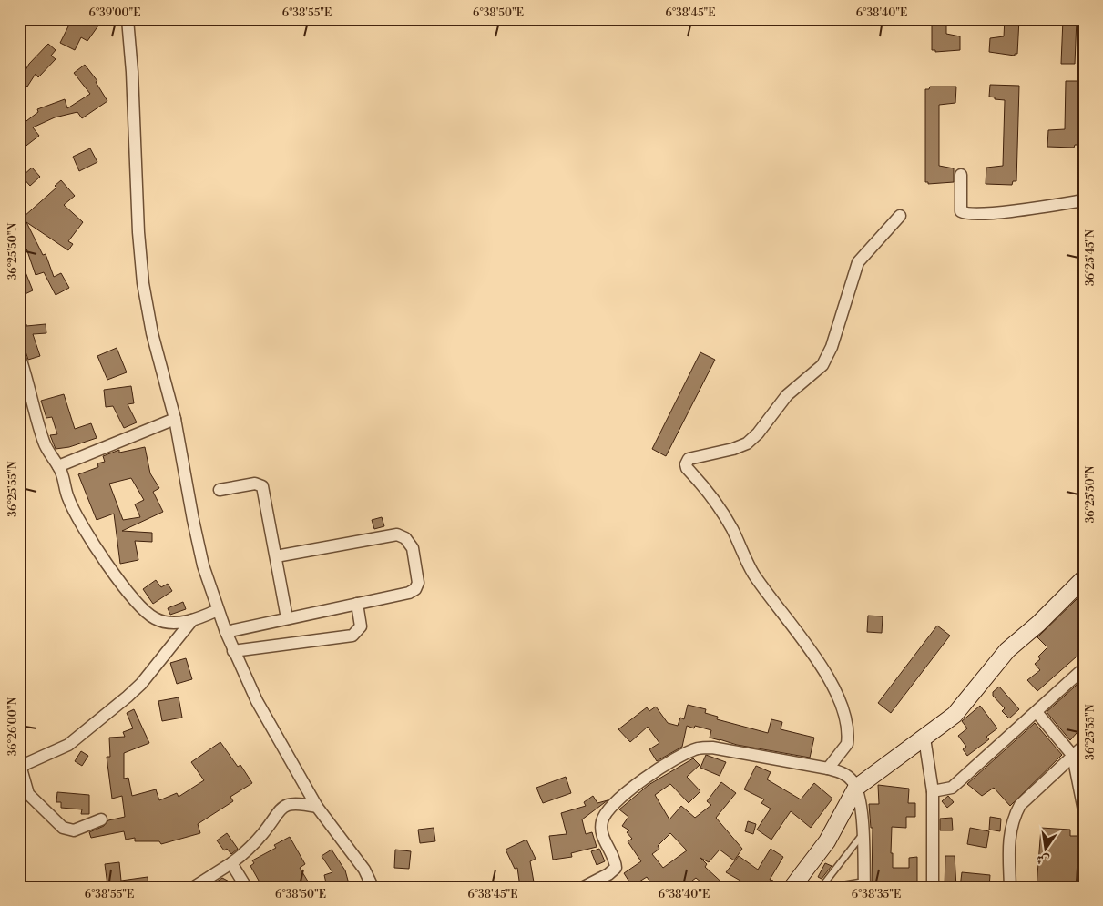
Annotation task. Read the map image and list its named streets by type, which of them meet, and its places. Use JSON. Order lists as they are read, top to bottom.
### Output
{
  "north": "bottom",
  "coordinates": [
    "6°39'00\"E",
    "6°38'55\"E",
    "6°38'50\"E",
    "6°38'45\"E",
    "6°38'40\"E",
    "36°25'50\"N",
    "36°25'45\"N",
    "36°25'55\"N",
    "36°26'00\"N",
    "6°38'35\"E"
  ]
}
